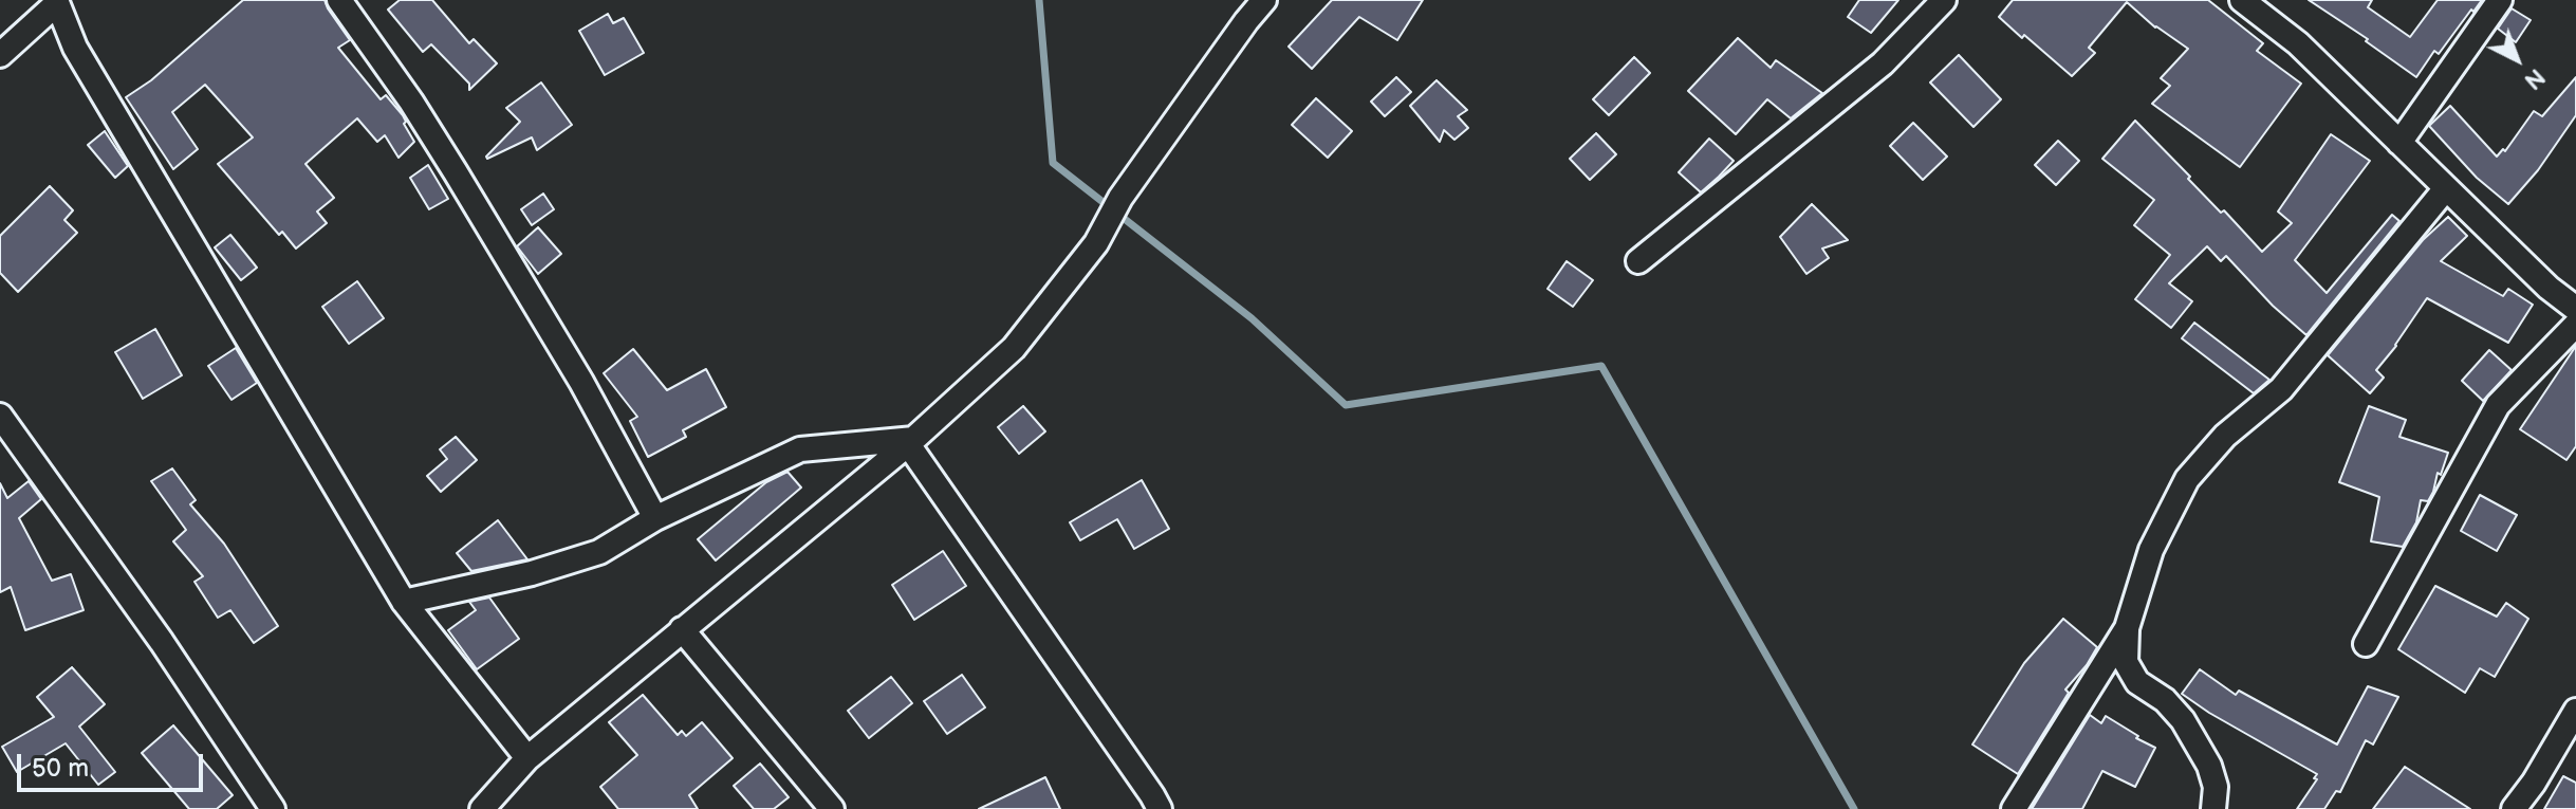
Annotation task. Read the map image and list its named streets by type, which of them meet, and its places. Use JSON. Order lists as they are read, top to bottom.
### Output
{
  "scale_bar": "50 m",
  "north": "bottom right"
}
